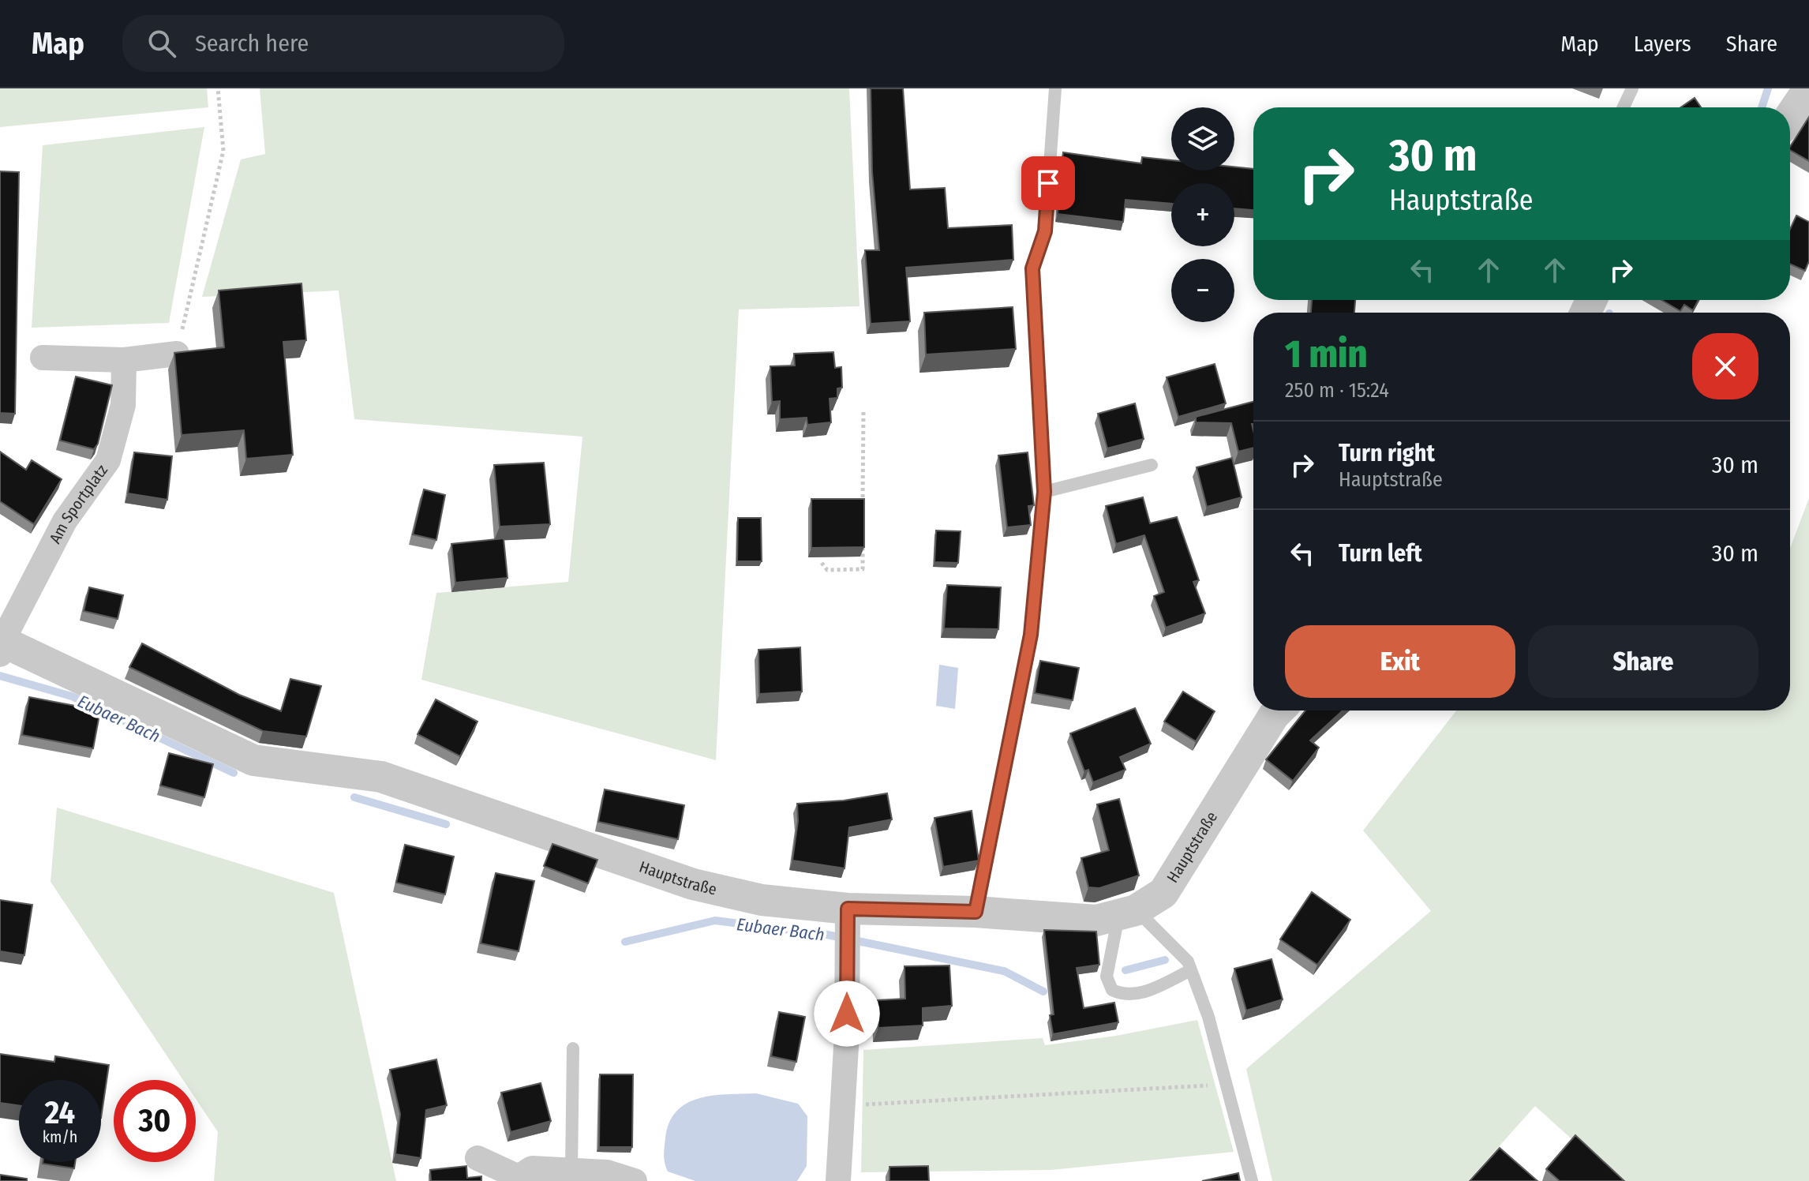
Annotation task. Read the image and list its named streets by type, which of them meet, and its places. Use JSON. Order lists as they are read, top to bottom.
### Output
{
  "streets": {
    "street": ["Am Sportplatz", "Hauptstraße"]
  },
  "crossings": [
    ["Am Sportplatz", "Hauptstraße"]
  ],
  "water": ["Eubaer Bach"],
  "page": {
    "header": "Map",
    "search": "Search here",
    "nav": ["Map", "Layers", "Share"],
    "map_buttons": ["+", "−"],
    "turn": ["30 m", "Hauptstraße"],
    "heading": ["1 min", "250 m · 15:24"],
    "list": [
      {
        "name": "Turn right",
        "note": "Hauptstraße",
        "value": "30 m"
      },
      {
        "name": "Turn left",
        "value": "30 m"
      }
    ],
    "buttons": ["Exit", "Share"],
    "speed": "24 km/h",
    "limit": "30"
  }
}
